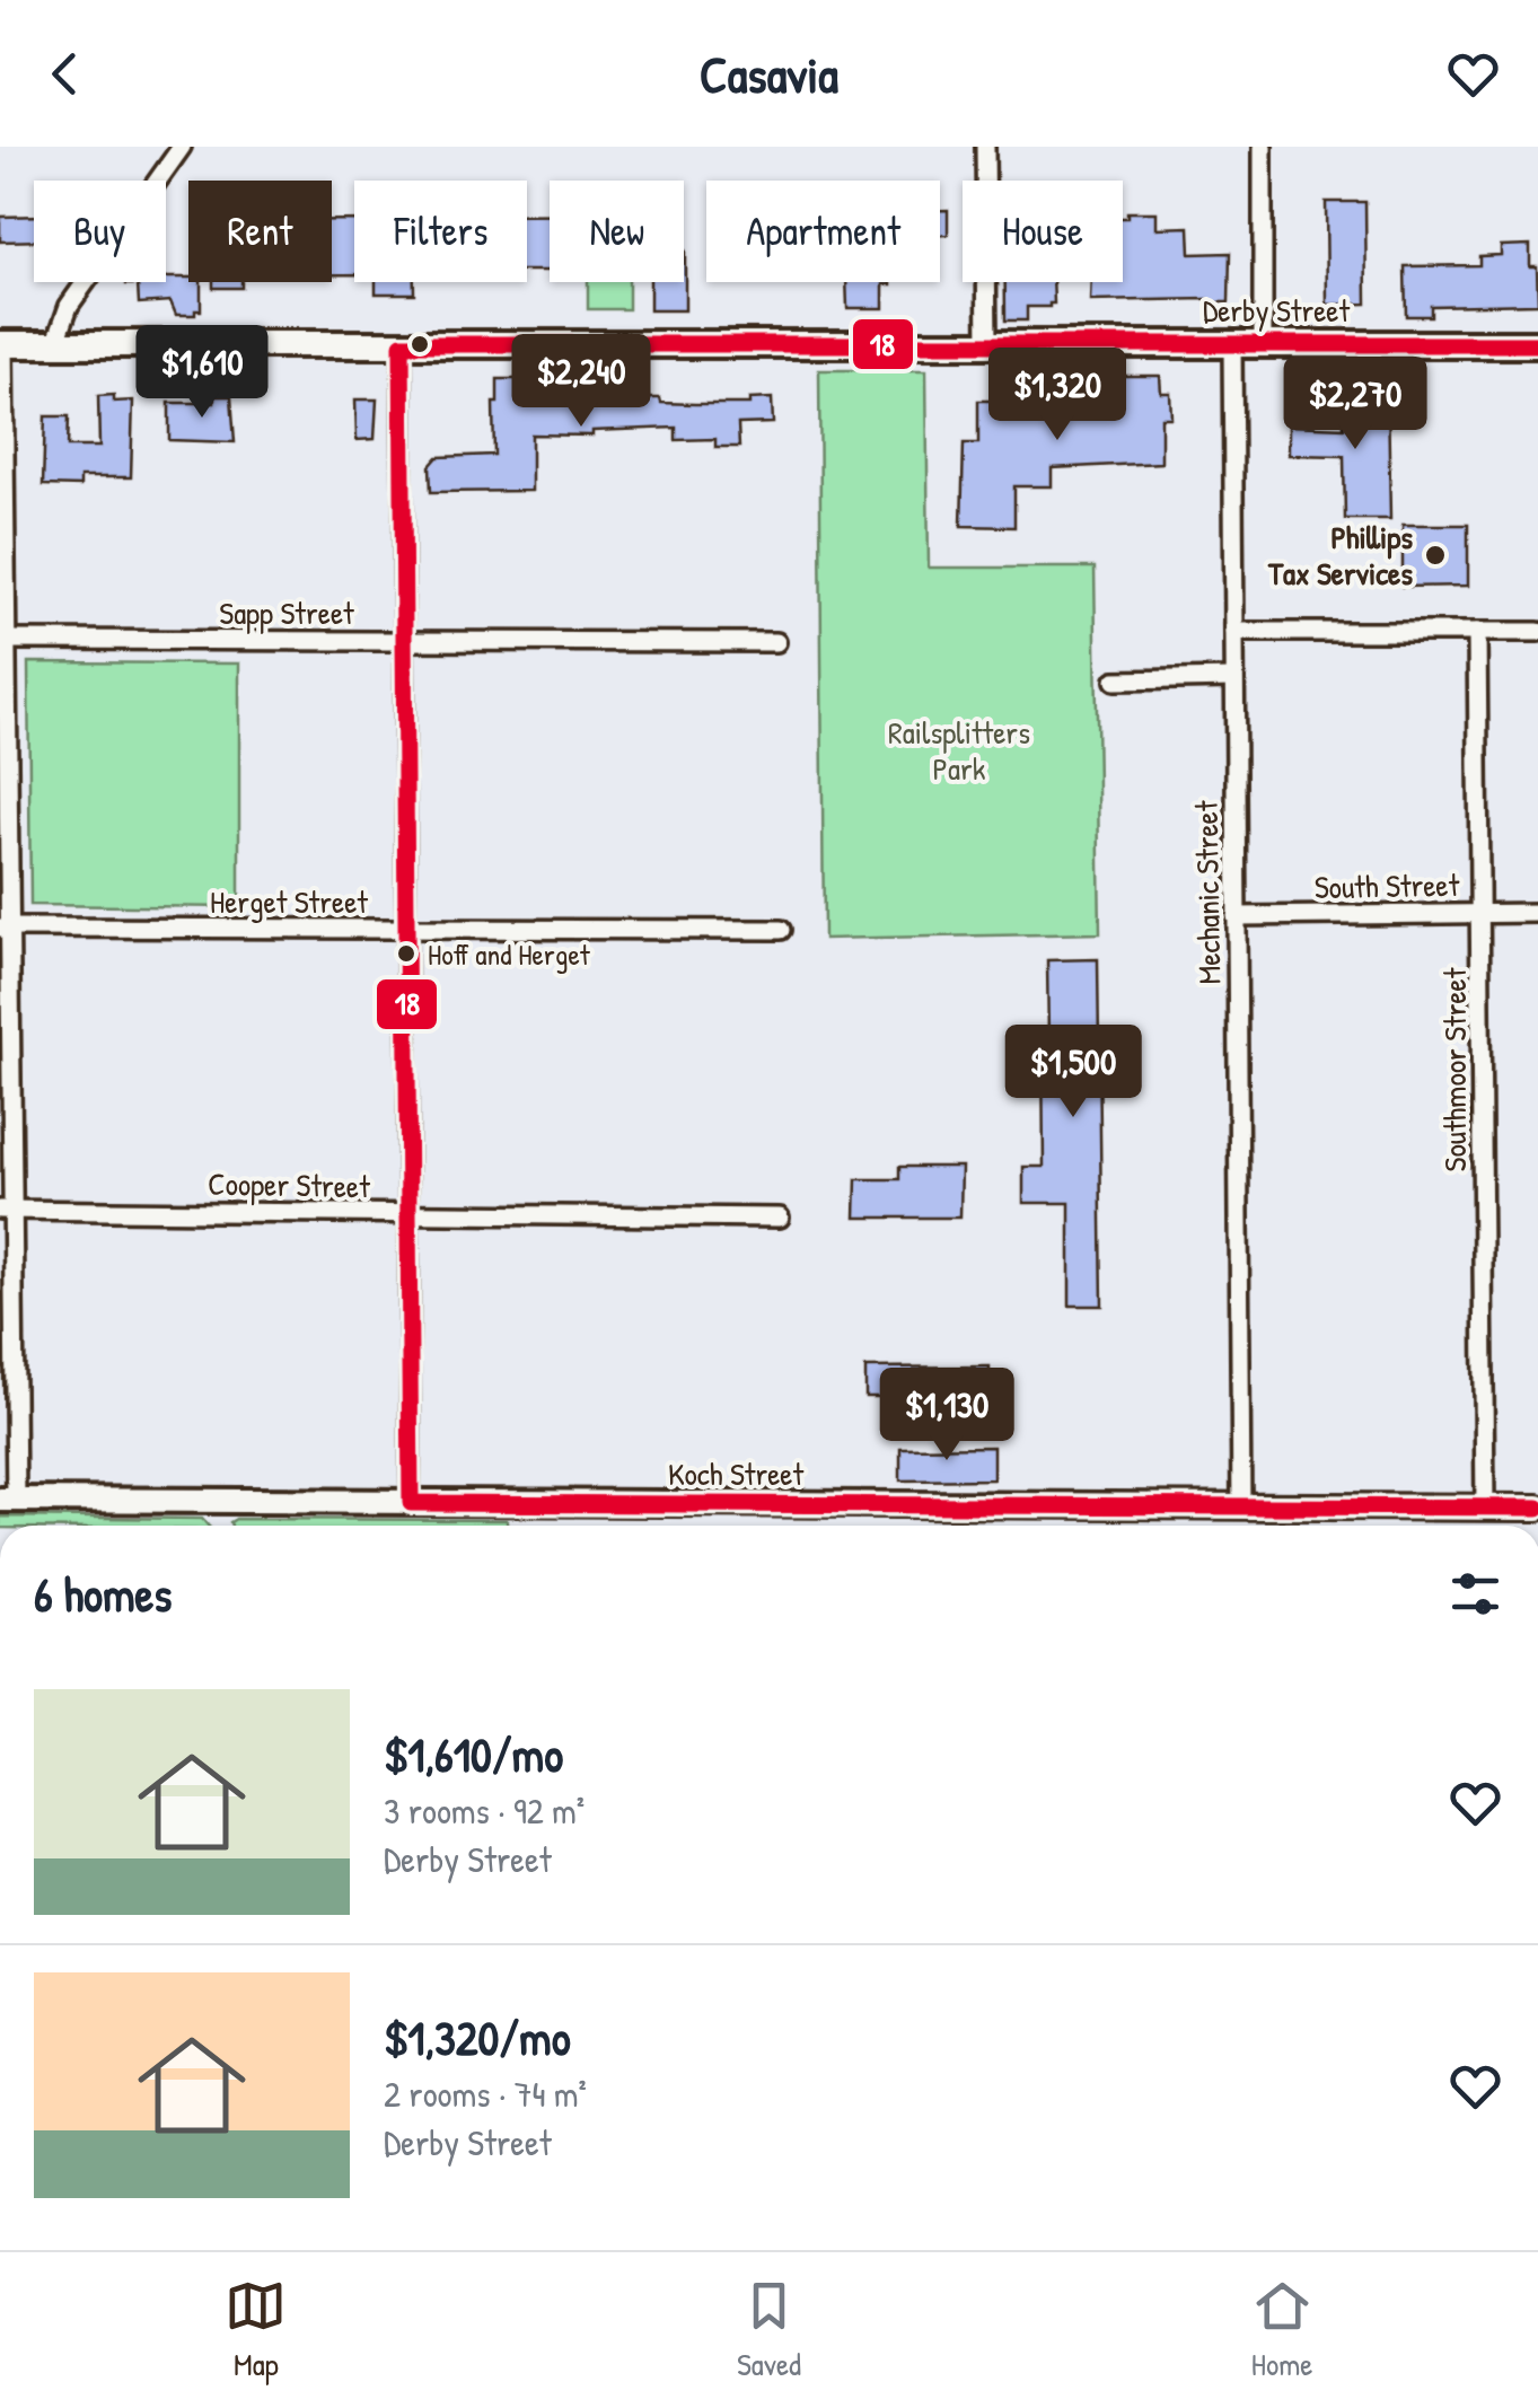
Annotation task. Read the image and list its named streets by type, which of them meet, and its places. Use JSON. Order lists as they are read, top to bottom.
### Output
{
  "streets": {
    "main road": ["Derby Street"],
    "street": [
      "Sapp Street",
      "South Street",
      "Mechanic Street",
      "Herget Street",
      "Southmoor Street",
      "Cooper Street",
      "Koch Street"
    ]
  },
  "crossings": [
    ["Derby Street", "Mechanic Street"],
    ["South Street", "Mechanic Street"],
    ["South Street", "Southmoor Street"],
    ["Mechanic Street", "Koch Street"],
    ["Southmoor Street", "Koch Street"]
  ],
  "parks": ["Railsplitters Park"],
  "places": ["Phillips Tax Services", "Hoff and Herget"],
  "lines": ["transit line 18"],
  "page": {
    "header": "Casavia",
    "chip": [
      "Buy",
      "Rent",
      "Filters",
      "New",
      "Apartment",
      "House"
    ],
    "price": [
      "$1,610",
      "$2,240",
      "$1,320",
      "$2,270",
      "$1,500",
      "$1,130"
    ],
    "heading": "6 homes",
    "list": [
      {
        "name": "$1,610/mo",
        "note": "3 rooms · 92 m² · Derby Street"
      },
      {
        "name": "$1,320/mo",
        "note": "2 rooms · 74 m² · Derby Street"
      }
    ],
    "tabs": ["Map", "Saved", "Home"]
  }
}
